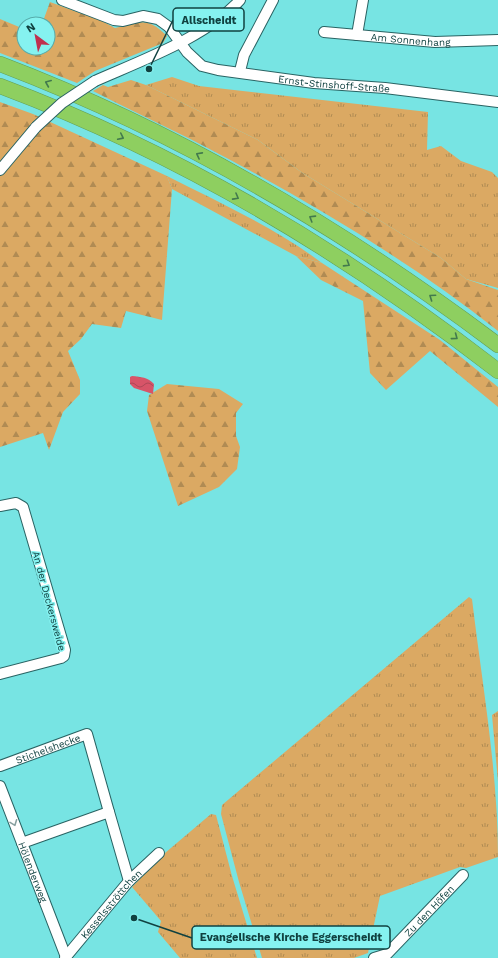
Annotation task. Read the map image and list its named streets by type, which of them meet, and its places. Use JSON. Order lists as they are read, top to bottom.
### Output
{
  "streets": {
    "street": [
      "Am Sonnenhang",
      "Ernst-Stinshoff-Straße",
      "An der Deckersweide",
      "Stichelshecke",
      "Hölenderweg",
      "Kesselsströttchen",
      "Zu den Höfen"
    ]
  },
  "crossings": [
    ["Stichelshecke", "Kesselsströttchen"],
    ["Hölenderweg", "Kesselsströttchen"]
  ],
  "places": ["Allscheidt", "Evangelische Kirche Eggerscheidt"],
  "north": "top left"
}
